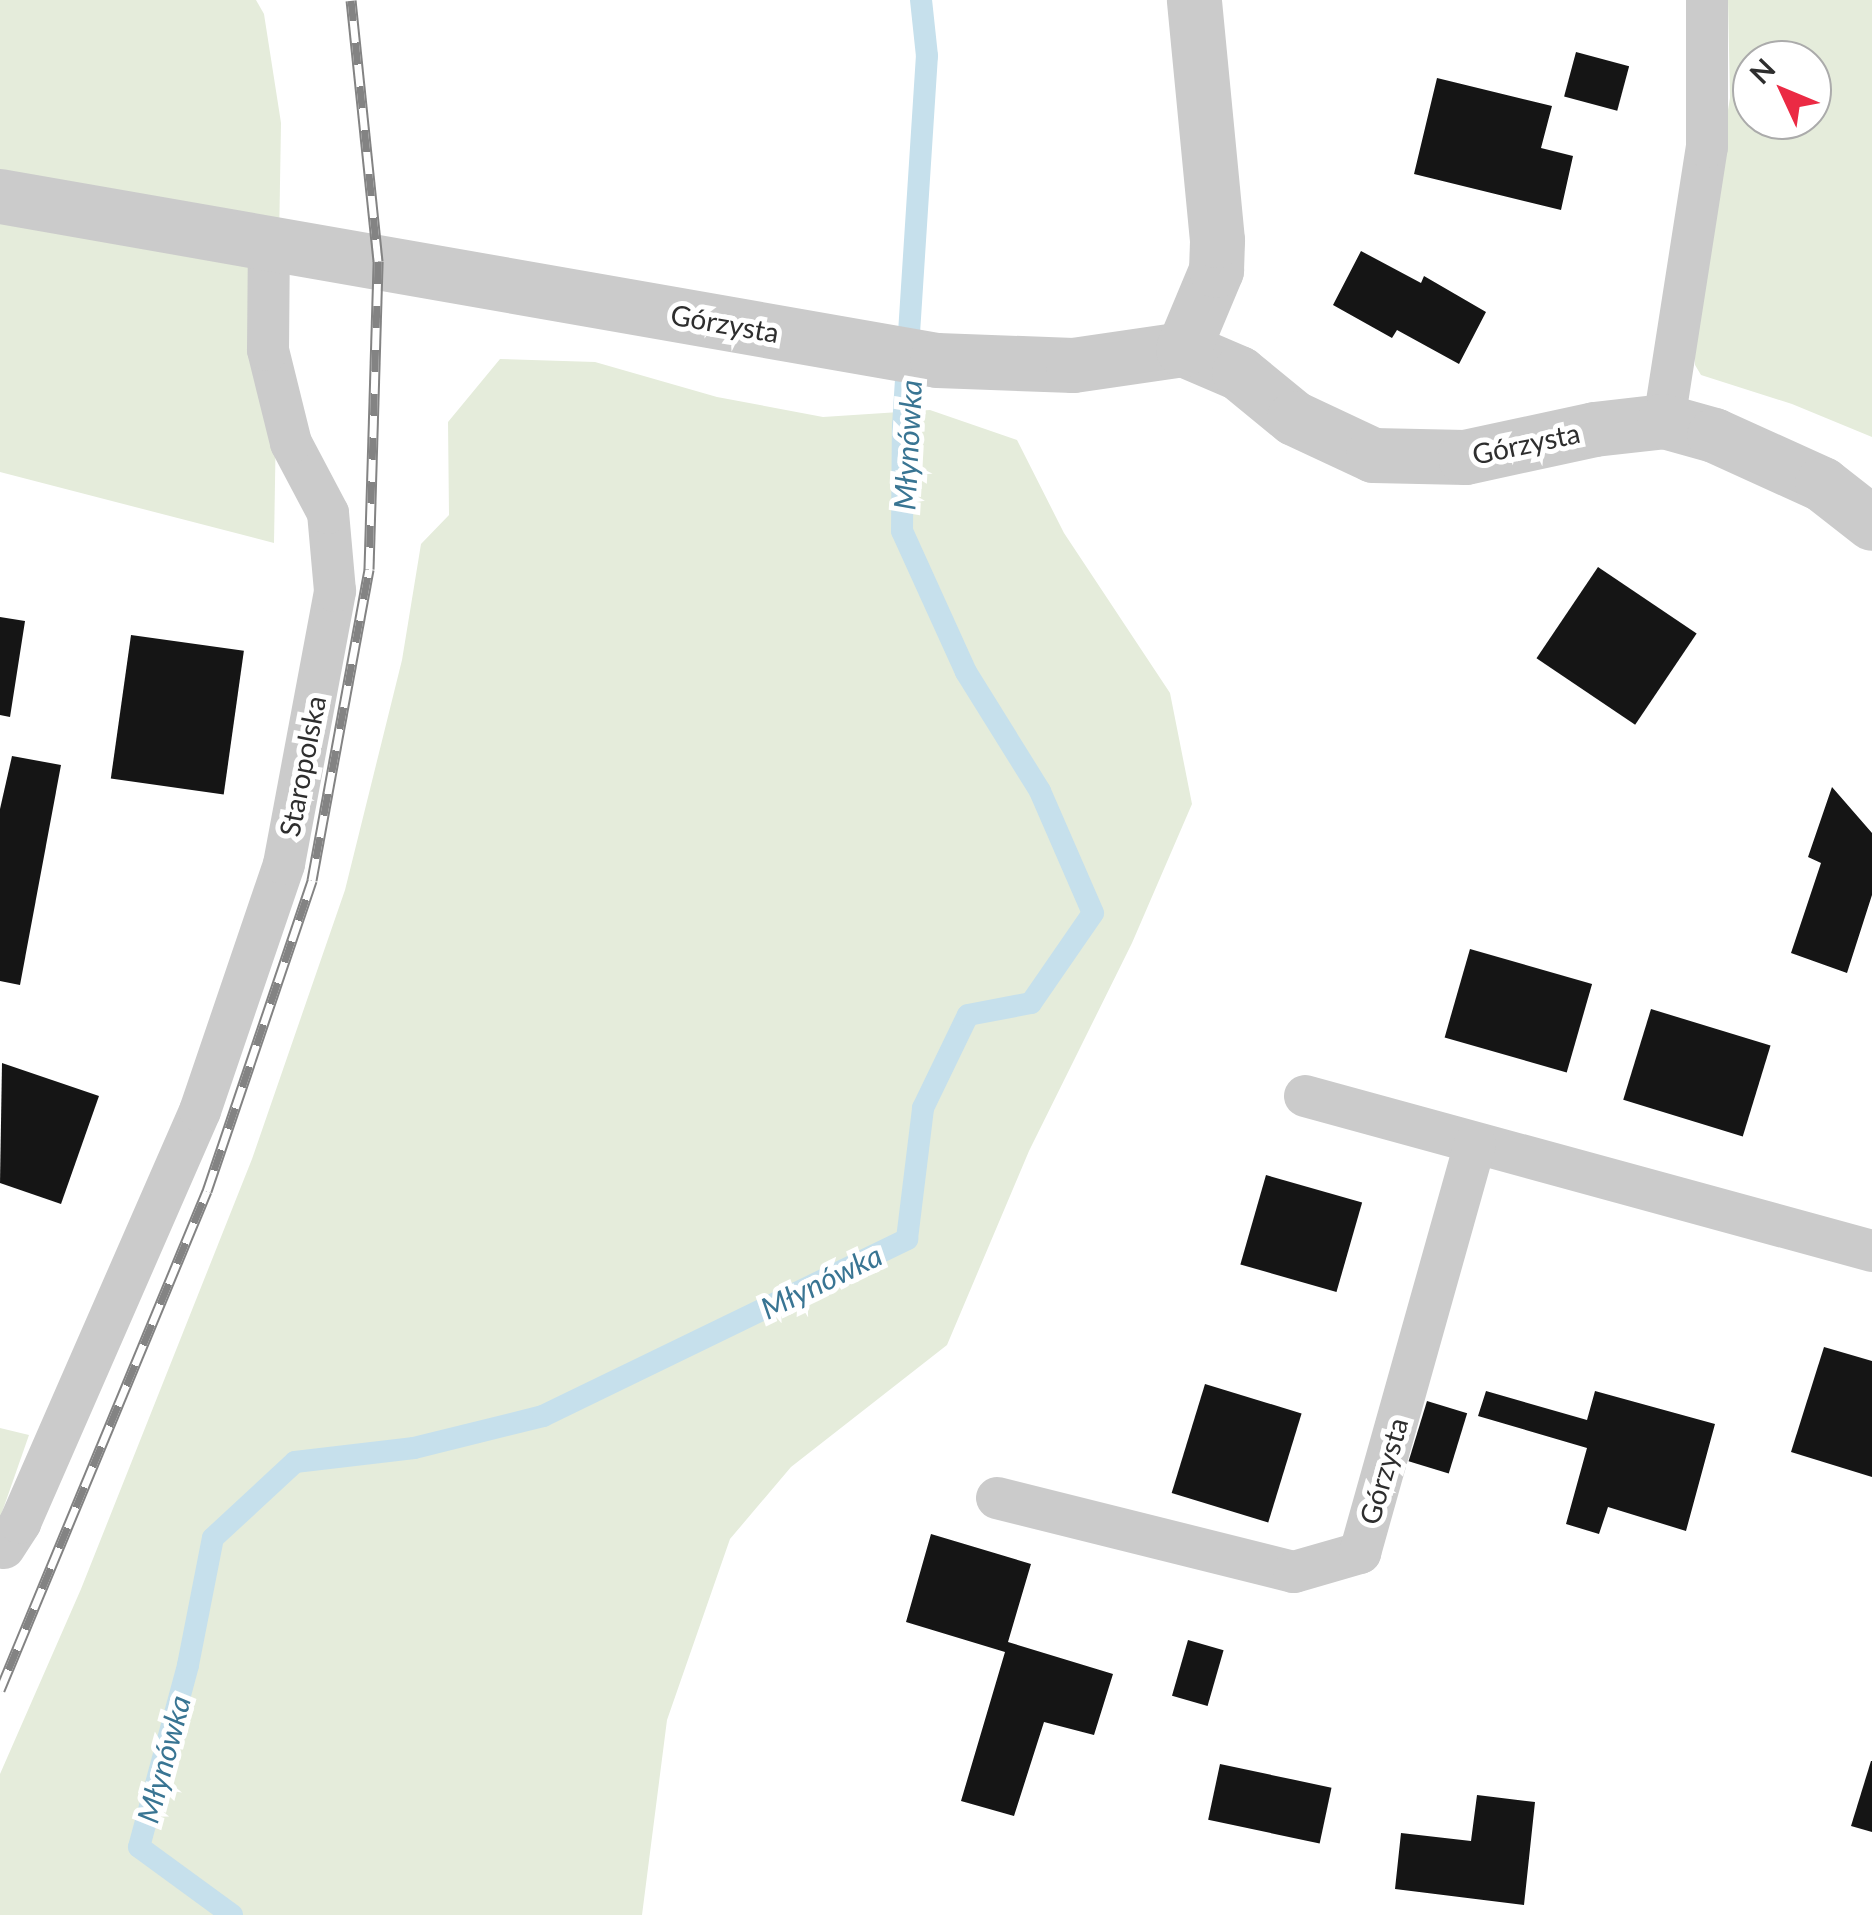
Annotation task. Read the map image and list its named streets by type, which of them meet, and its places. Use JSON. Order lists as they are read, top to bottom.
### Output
{
  "streets": {
    "street": ["Górzysta"],
    "lane": ["Staropolska"]
  },
  "crossings": [
    ["Górzysta", "Staropolska"]
  ],
  "water": ["Młynówka"],
  "north": "top left"
}
